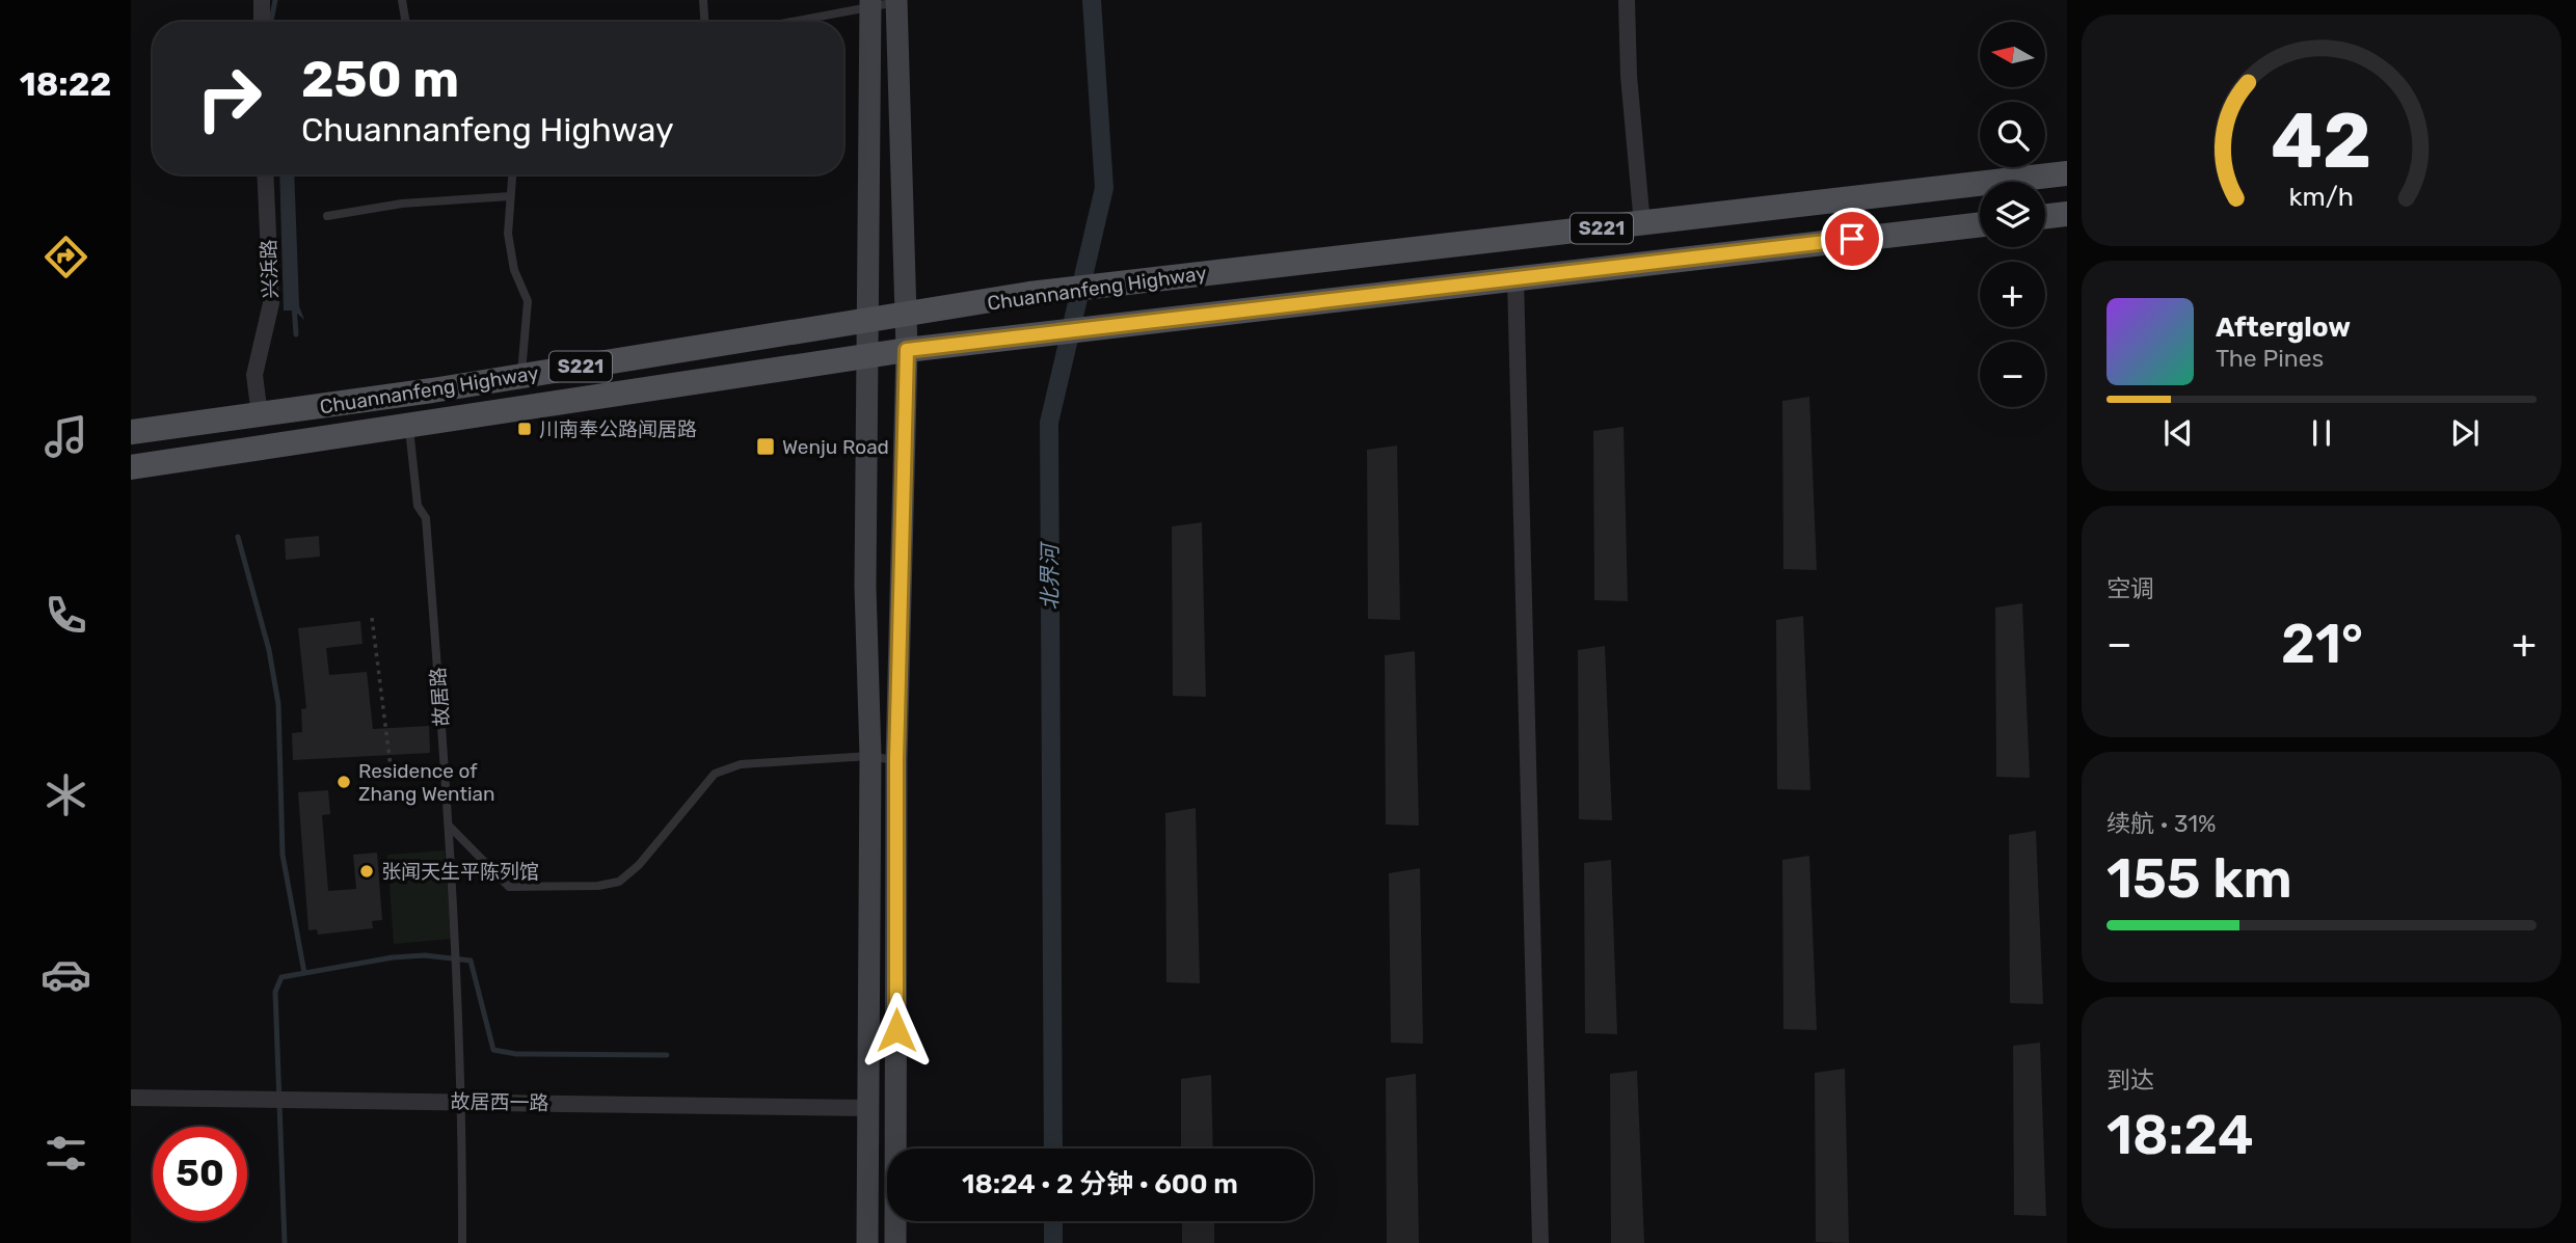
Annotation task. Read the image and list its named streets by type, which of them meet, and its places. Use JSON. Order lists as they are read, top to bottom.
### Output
{
  "streets": {
    "main road": ["S221", "Chuannanfeng Highway"],
    "street": ["兴浜路", "故居西一路"],
    "lane": ["故居路"]
  },
  "crossings": [
    ["兴浜路", "Chuannanfeng Highway"],
    ["Chuannanfeng Highway", "故居路"],
    ["故居路", "故居西一路"]
  ],
  "water": ["北界河"],
  "places": {
    "transit": ["川南奉公路闻居路", "Wenju Road"],
    "other": ["Residence of Zhang Wentian", "张闻天生平陈列馆"]
  },
  "north": "left",
  "page": {
    "tabs": "18:22",
    "map_buttons": ["+", "−"],
    "turn": ["250 m", "Chuannanfeng Highway"],
    "song": ["Afterglow", "The Pines"],
    "tile": [
      "空调",
      ["续航 · 31%", "155 km"],
      ["到达", "18:24"]
    ],
    "heat": ["−", "21°", "+"],
    "limit": "50",
    "trip": "18:24 · 2 分钟 · 600 m",
    "gauge": ["42", "km/h"]
  }
}
